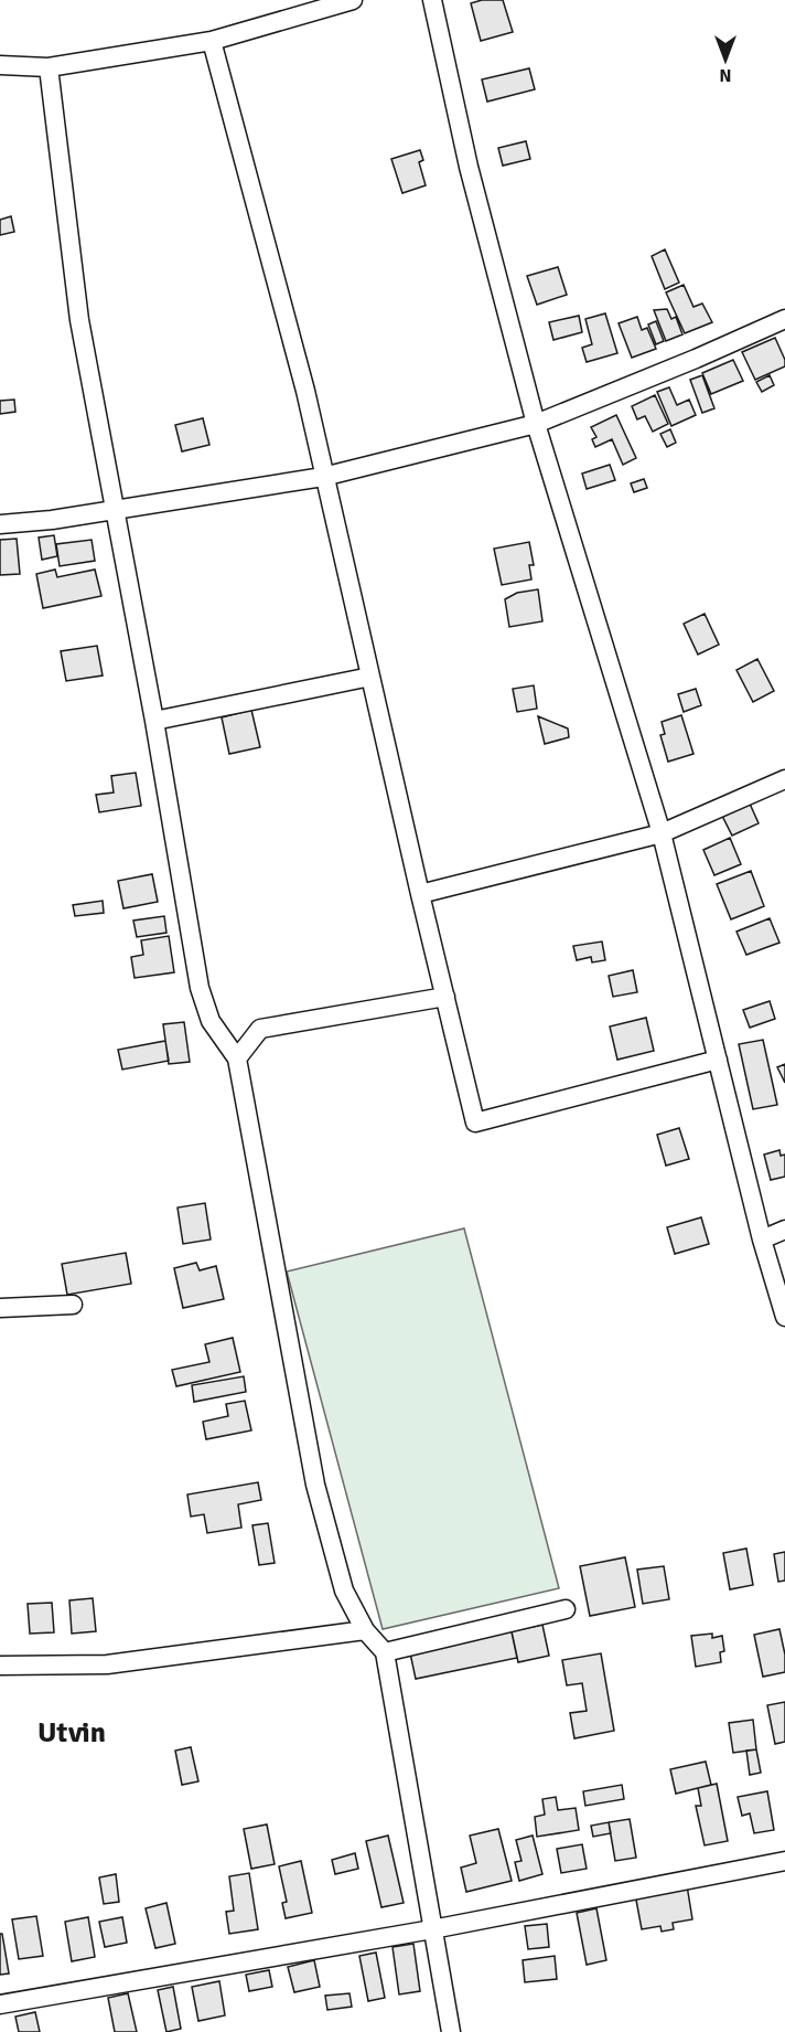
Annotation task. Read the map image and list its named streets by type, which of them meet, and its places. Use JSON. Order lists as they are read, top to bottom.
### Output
{
  "districts": ["Utvin"],
  "north": "bottom"
}
